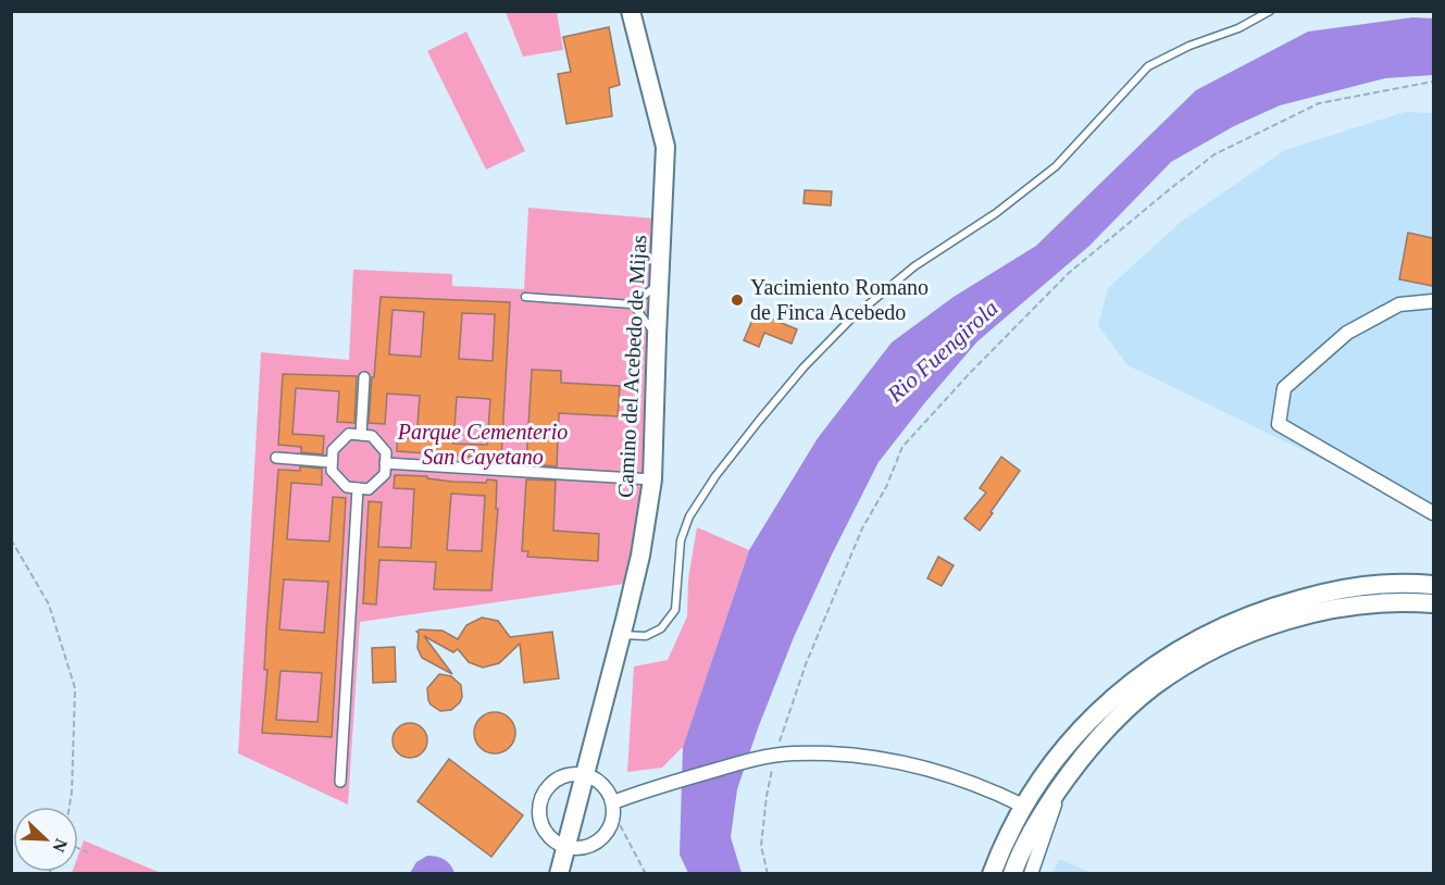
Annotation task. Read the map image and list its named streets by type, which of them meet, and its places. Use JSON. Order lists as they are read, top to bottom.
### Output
{
  "streets": {
    "street": ["Camino del Acebedo de Mijas"]
  },
  "water": ["Rio Fuengirola"],
  "parks": ["Parque Cementerio San Cayetano"],
  "places": ["Yacimiento Romano de Finca Acebedo"],
  "north": "bottom right"
}
